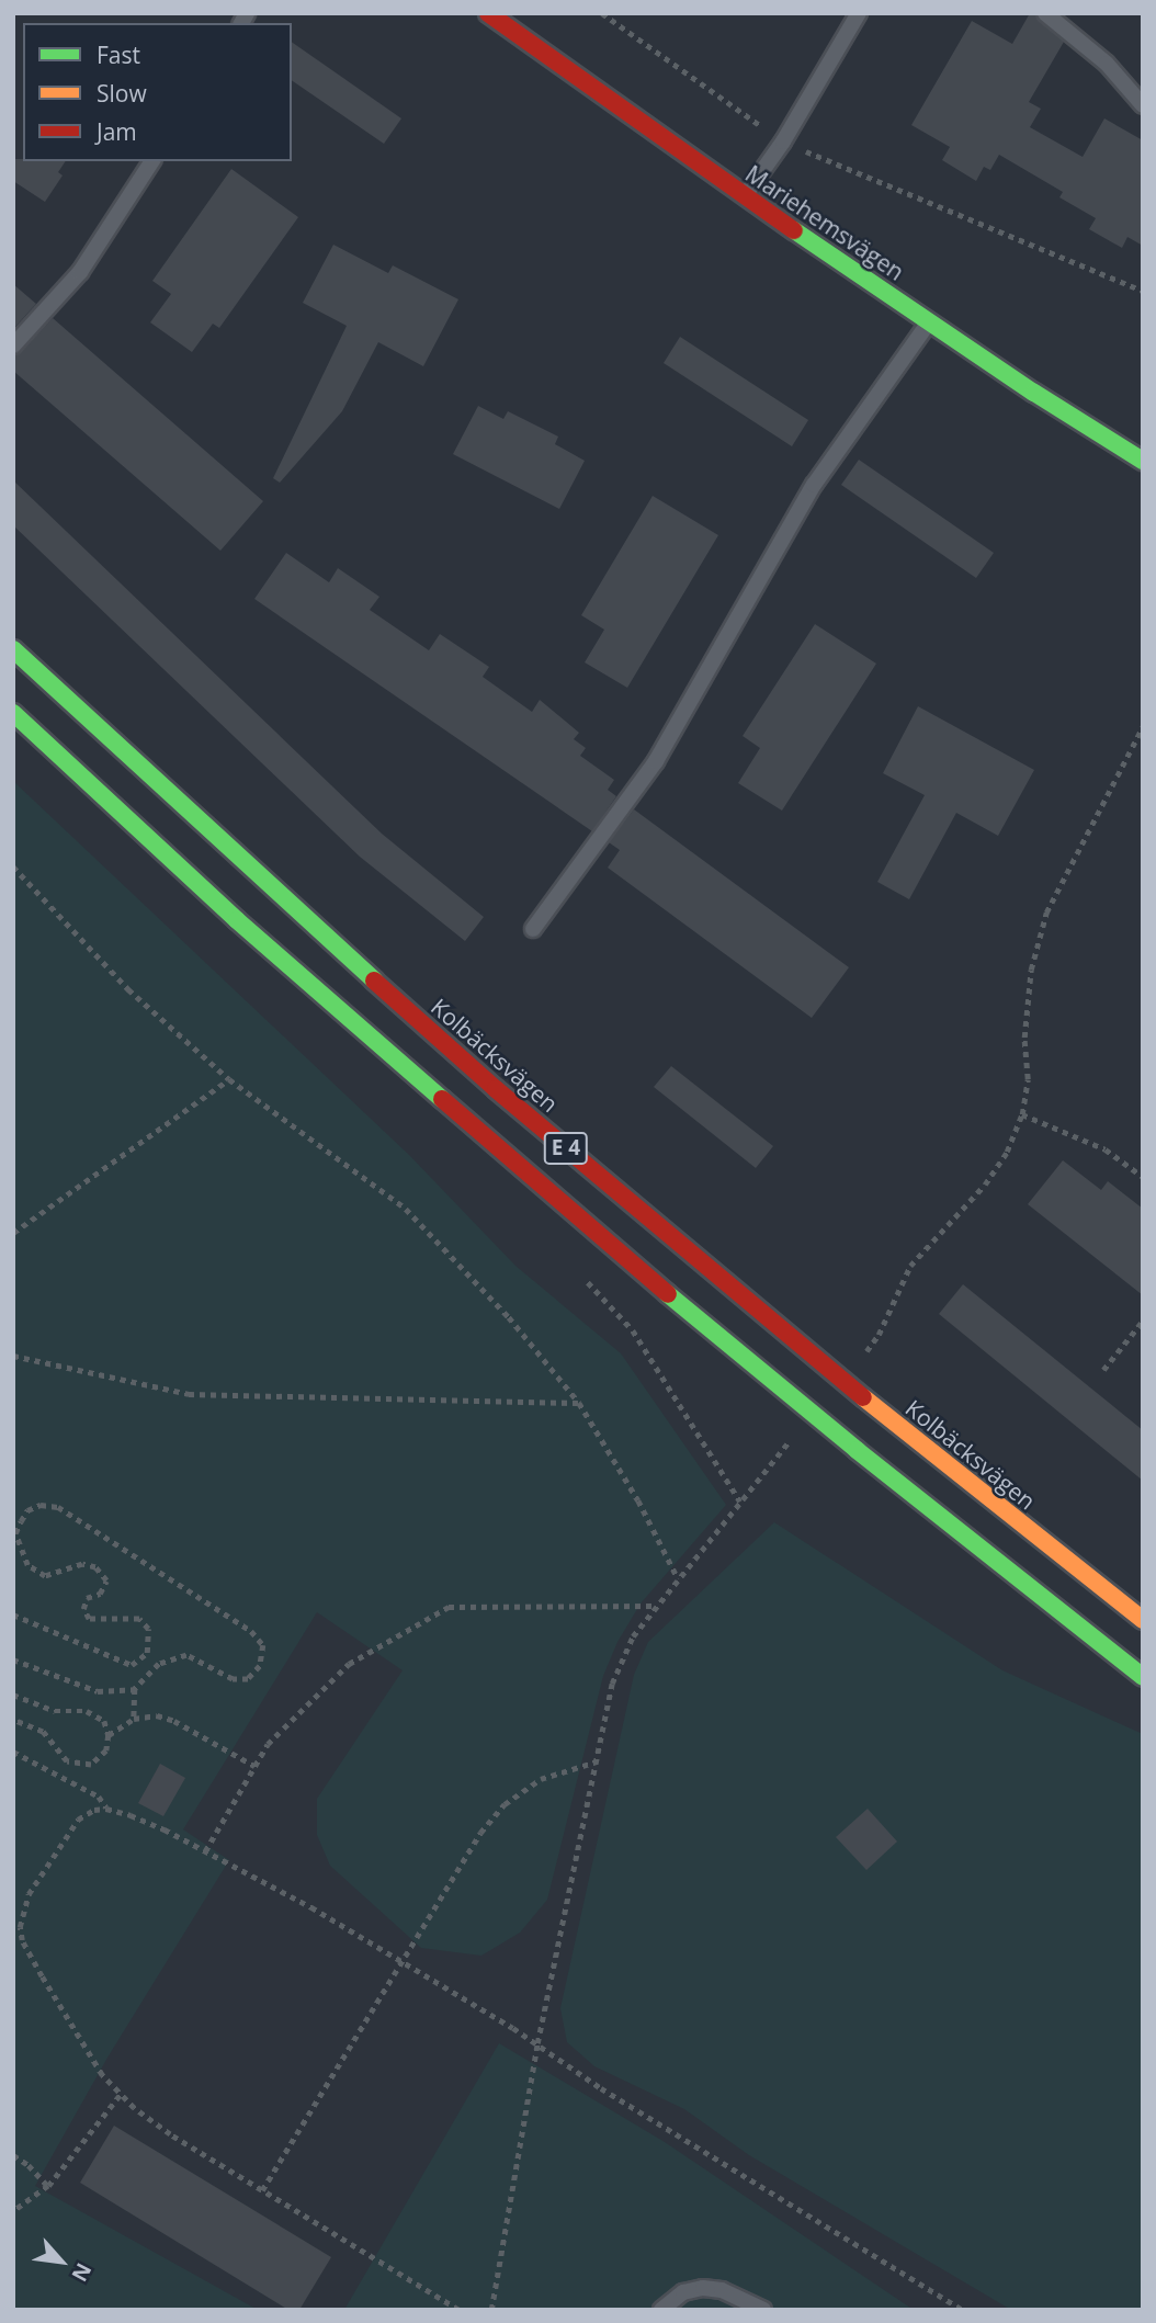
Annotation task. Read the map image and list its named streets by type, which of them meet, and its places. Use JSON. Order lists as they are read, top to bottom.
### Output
{
  "streets": {
    "main road": ["Mariehemsvägen", "Kolbäcksvägen", "E 4"]
  },
  "legend": ["Fast", "Slow", "Jam"],
  "north": "bottom right"
}
